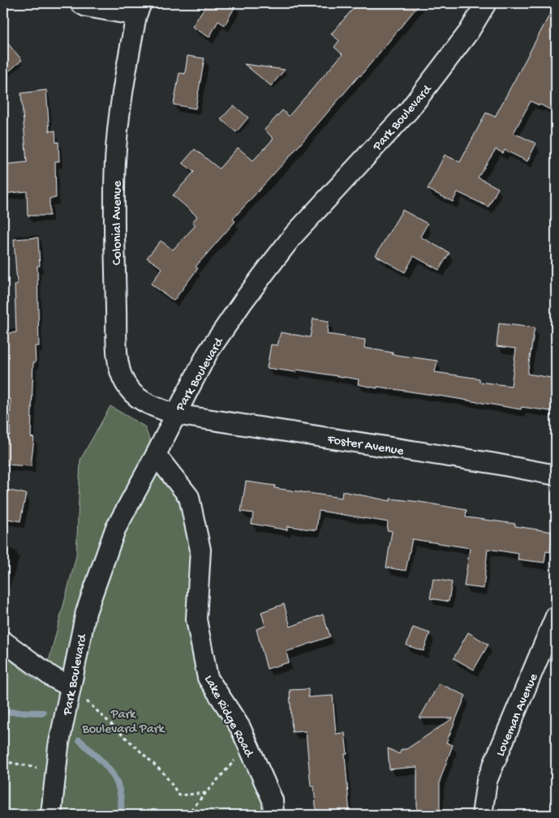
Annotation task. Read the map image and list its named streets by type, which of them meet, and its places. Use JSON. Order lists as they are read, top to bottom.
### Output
{
  "streets": {
    "street": [
      "Park Boulevard",
      "Colonial Avenue",
      "Foster Avenue",
      "Loveman Avenue",
      "Lake Ridge Road"
    ]
  },
  "crossings": [
    ["Park Boulevard", "Colonial Avenue"],
    ["Park Boulevard", "Foster Avenue"],
    ["Park Boulevard", "Lake Ridge Road"],
    ["Colonial Avenue", "Foster Avenue"]
  ],
  "parks": ["Park Boulevard Park"]
}
